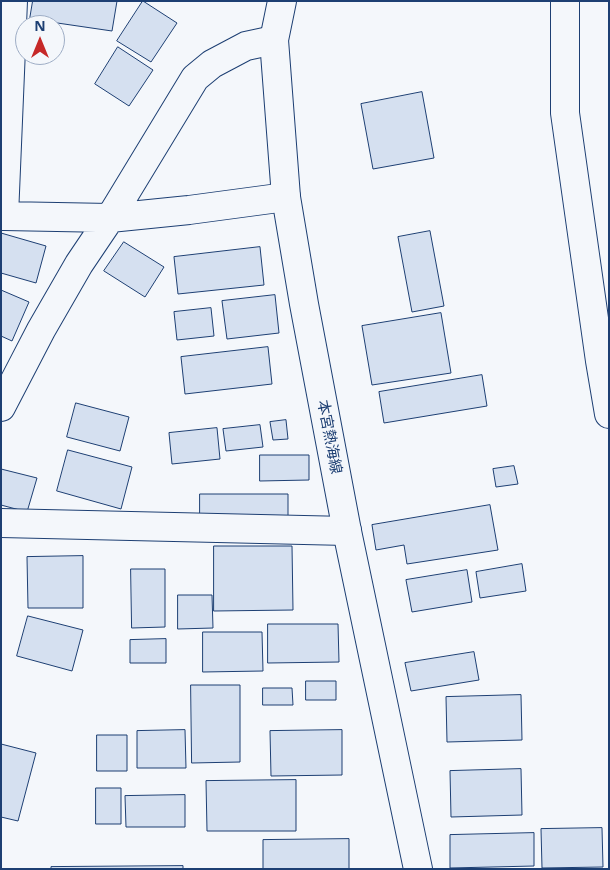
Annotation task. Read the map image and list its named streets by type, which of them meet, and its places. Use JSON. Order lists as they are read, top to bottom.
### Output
{
  "streets": {
    "street": ["本宮熱海線"]
  },
  "north": "top"
}
